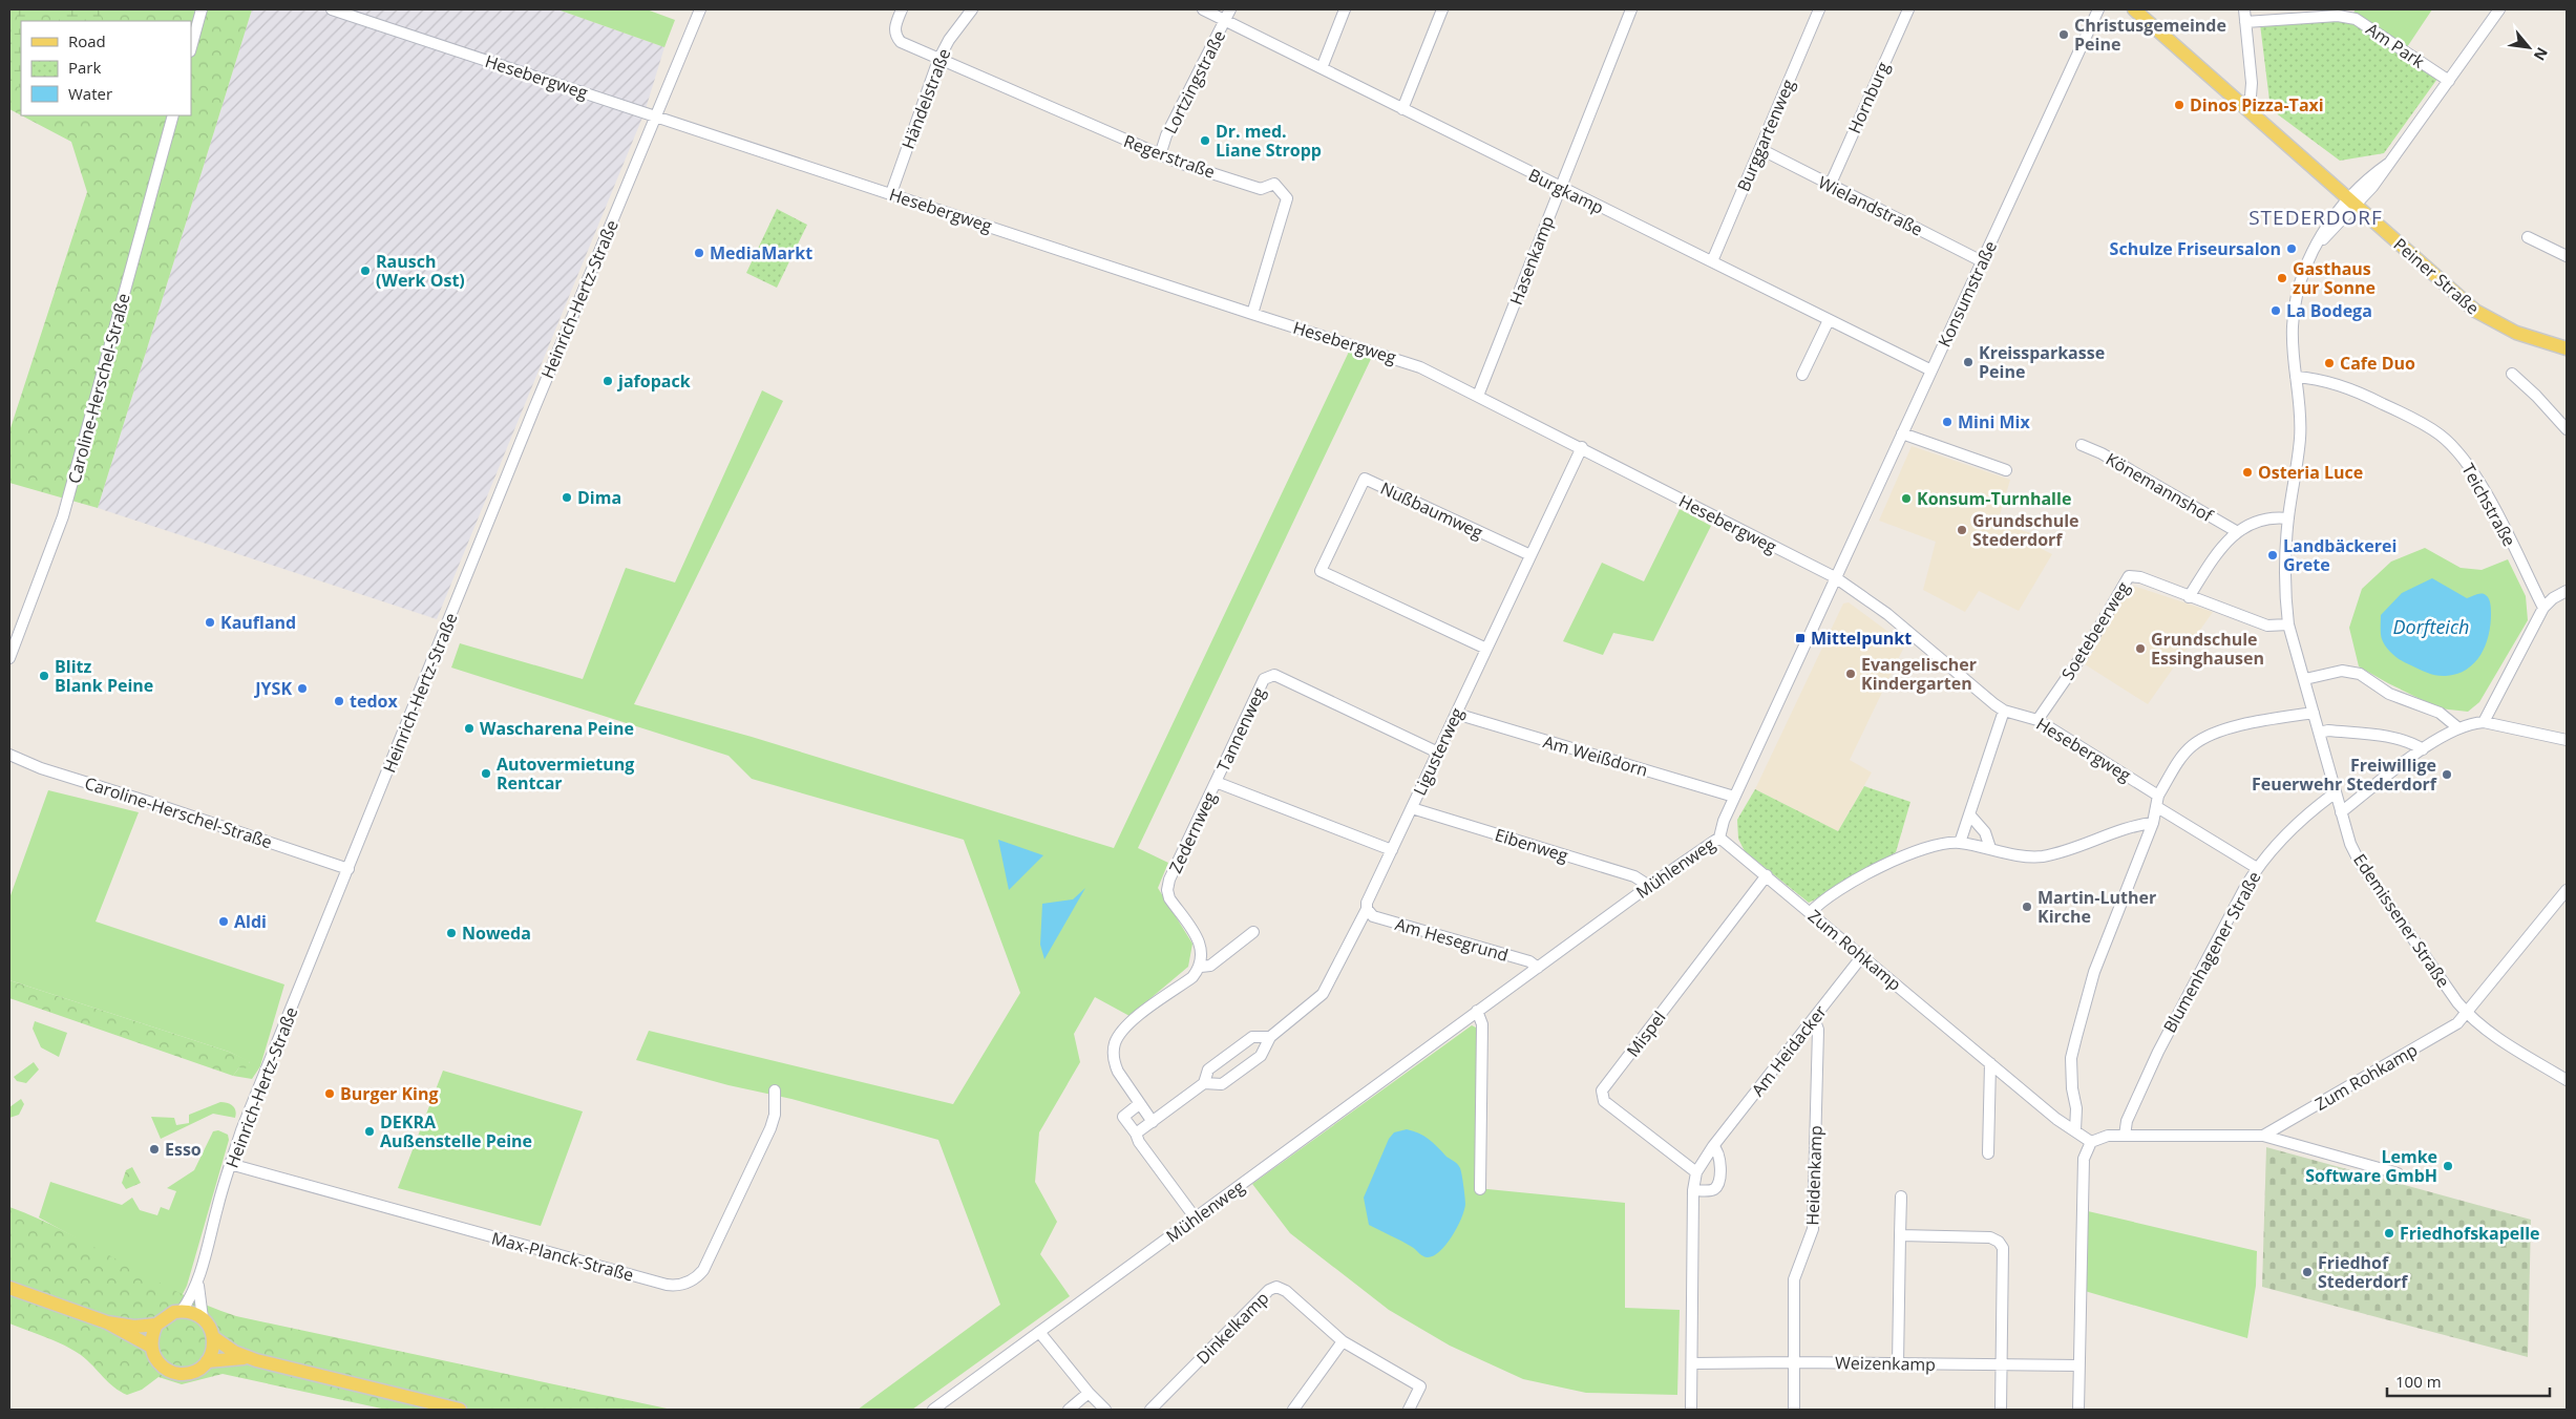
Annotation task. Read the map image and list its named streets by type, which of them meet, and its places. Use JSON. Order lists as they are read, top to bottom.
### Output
{
  "streets": {
    "main road": ["Peiner Straße"],
    "street": [
      "Am Park",
      "Hesebergweg",
      "Lortzingstraße",
      "Hornburg",
      "Händelstraße",
      "Burggartenweg",
      "Regerstraße",
      "Burgkamp",
      "Wielandstraße",
      "Hasenkamp",
      "Konsumstraße",
      "Heinrich-Hertz-Straße",
      "Caroline-Herschel-Straße",
      "Könemannshof",
      "Teichstraße",
      "Nußbaumweg",
      "Soetebeerweg",
      "Tannenweg",
      "Ligusterweg",
      "Am Weißdorn",
      "Zedernweg",
      "Eibenweg",
      "Mühlenweg",
      "Edemissener Straße",
      "Am Hesegrund",
      "Zum Rohkamp",
      "Blumenhagener Straße",
      "Mispel",
      "Am Heidacker",
      "Heidenkamp",
      "Max-Planck-Straße",
      "Dinkelkamp",
      "Weizenkamp"
    ]
  },
  "crossings": [
    ["Hesebergweg", "Händelstraße"],
    ["Hesebergweg", "Regerstraße"],
    ["Hesebergweg", "Hasenkamp"],
    ["Hesebergweg", "Konsumstraße"],
    ["Hesebergweg", "Heinrich-Hertz-Straße"],
    ["Hesebergweg", "Soetebeerweg"],
    ["Hesebergweg", "Ligusterweg"],
    ["Hesebergweg", "Mühlenweg"],
    ["Lortzingstraße", "Regerstraße"],
    ["Lortzingstraße", "Burgkamp"],
    ["Hornburg", "Wielandstraße"],
    ["Händelstraße", "Regerstraße"],
    ["Burggartenweg", "Burgkamp"],
    ["Burggartenweg", "Wielandstraße"],
    ["Burgkamp", "Hasenkamp"],
    ["Burgkamp", "Konsumstraße"],
    ["Wielandstraße", "Konsumstraße"],
    ["Peiner Straße", "Edemissener Straße"],
    ["Konsumstraße", "Mühlenweg"],
    ["Heinrich-Hertz-Straße", "Caroline-Herschel-Straße"],
    ["Heinrich-Hertz-Straße", "Max-Planck-Straße"],
    ["Teichstraße", "Edemissener Straße"],
    ["Nußbaumweg", "Ligusterweg"],
    ["Soetebeerweg", "Edemissener Straße"],
    ["Tannenweg", "Ligusterweg"],
    ["Tannenweg", "Zedernweg"],
    ["Ligusterweg", "Am Weißdorn"],
    ["Ligusterweg", "Eibenweg"],
    ["Ligusterweg", "Am Hesegrund"],
    ["Am Weißdorn", "Mühlenweg"],
    ["Eibenweg", "Mühlenweg"],
    ["Mühlenweg", "Am Hesegrund"],
    ["Mühlenweg", "Zum Rohkamp"],
    ["Edemissener Straße", "Zum Rohkamp"],
    ["Edemissener Straße", "Blumenhagener Straße"],
    ["Zum Rohkamp", "Blumenhagener Straße"],
    ["Zum Rohkamp", "Mispel"],
    ["Zum Rohkamp", "Am Heidacker"],
    ["Mispel", "Am Heidacker"],
    ["Am Heidacker", "Heidenkamp"],
    ["Am Heidacker", "Weizenkamp"],
    ["Heidenkamp", "Weizenkamp"]
  ],
  "districts": ["STEDERDORF"],
  "water": ["Dorfteich"],
  "places": {
    "other": [
      "Christusgemeinde Peine",
      "Dinos Pizza-Taxi",
      "Dr. med. Liane Stropp",
      "Schulze Friseursalon",
      "MediaMarkt",
      "Rausch (Werk Ost)",
      "Gasthaus zur Sonne",
      "La Bodega",
      "Kreissparkasse Peine",
      "Cafe Duo",
      "jafopack",
      "Mini Mix",
      "Osteria Luce",
      "Dima",
      "Konsum-Turnhalle",
      "Grundschule Stederdorf",
      "Landbäckerei Grete",
      "Kaufland",
      "Grundschule Essinghausen",
      "Evangelischer Kindergarten",
      "Blitz Blank Peine",
      "JYSK",
      "tedox",
      "Wascharena Peine",
      "Autovermietung Rentcar",
      "Freiwillige Feuerwehr Stederdorf",
      "Martin-Luther Kirche",
      "Aldi",
      "Noweda",
      "Burger King",
      "DEKRA Außenstelle Peine",
      "Esso",
      "Lemke Software GmbH",
      "Friedhofskapelle",
      "Friedhof Stederdorf"
    ],
    "transit": ["Mittelpunkt"]
  },
  "legend": ["Road", "Park", "Water"],
  "scale_bar": "100 m",
  "north": "bottom right"
}
